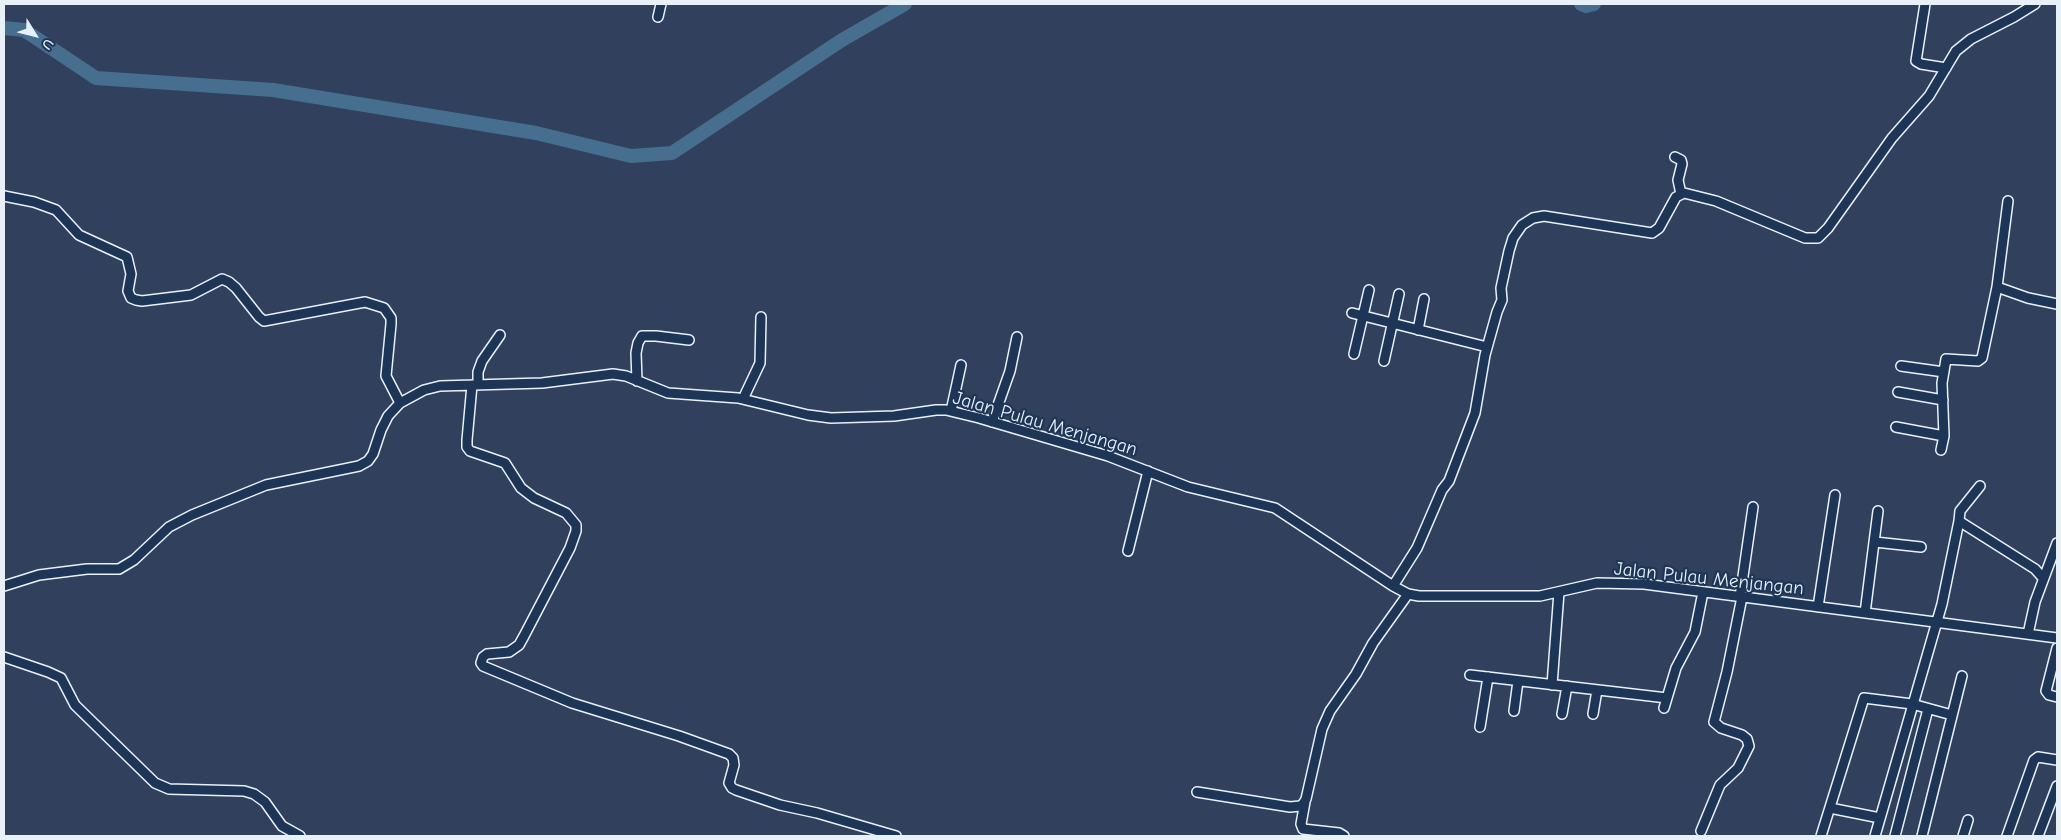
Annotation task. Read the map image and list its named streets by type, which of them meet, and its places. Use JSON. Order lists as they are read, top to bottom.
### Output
{
  "streets": {
    "street": ["Jalan Pulau Menjangan"]
  },
  "north": "bottom right"
}
